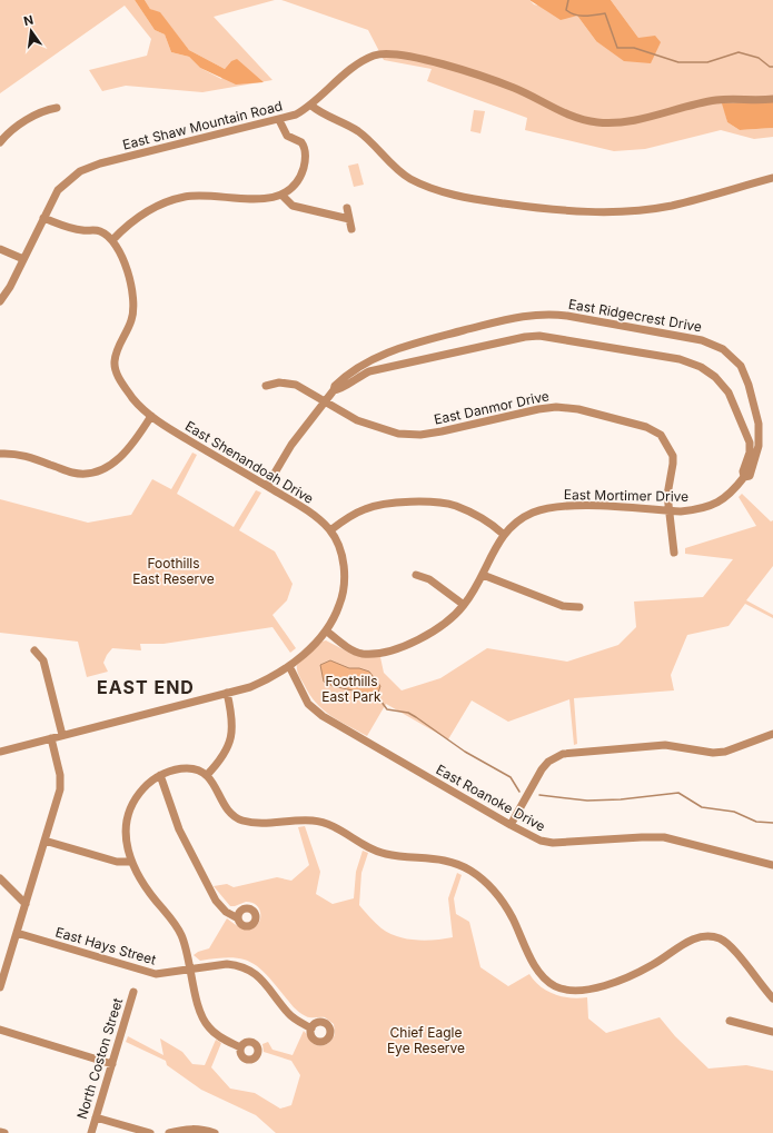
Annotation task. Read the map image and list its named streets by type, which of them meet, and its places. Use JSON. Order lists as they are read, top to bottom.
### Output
{
  "streets": {
    "street": [
      "East Shaw Mountain Road",
      "East Ridgecrest Drive",
      "East Danmor Drive",
      "East Shenandoah Drive",
      "East Mortimer Drive",
      "East Roanoke Drive",
      "East Hays Street",
      "North Coston Street"
    ]
  },
  "crossings": [
    ["East Ridgecrest Drive", "East Danmor Drive"],
    ["East Ridgecrest Drive", "East Shenandoah Drive"],
    ["East Ridgecrest Drive", "East Mortimer Drive"],
    ["East Danmor Drive", "East Mortimer Drive"],
    ["East Shenandoah Drive", "East Mortimer Drive"],
    ["East Shenandoah Drive", "East Roanoke Drive"]
  ],
  "districts": ["EAST END"],
  "parks": ["Foothills East Reserve", "Foothills East Park", "Chief Eagle Eye Reserve"],
  "north": "top"
}
